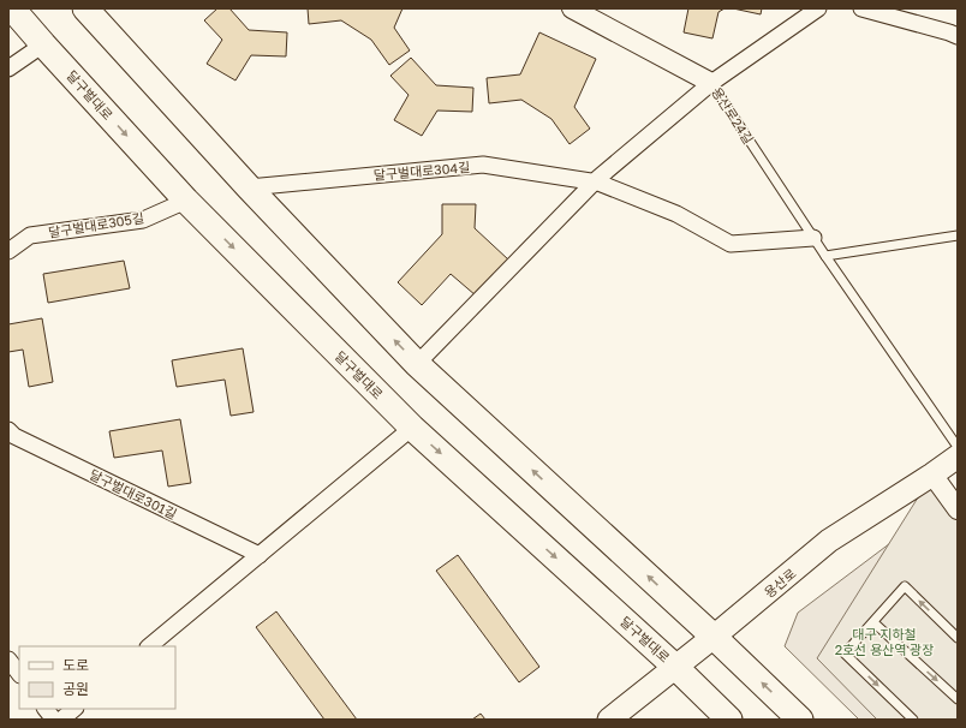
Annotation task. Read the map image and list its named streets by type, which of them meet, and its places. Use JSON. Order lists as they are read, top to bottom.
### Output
{
  "streets": {
    "main road": ["달구벌대로", "용산로"],
    "street": [
      "용산로24길",
      "달구벌대로304길",
      "달구벌대로305길",
      "달구벌대로301길"
    ]
  },
  "crossings": [
    ["달구벌대로", "달구벌대로305길"],
    ["달구벌대로", "용산로"],
    ["용산로24길", "달구벌대로304길"]
  ],
  "parks": ["대구 지하철 2호선 용산역 광장"],
  "legend": ["도로", "공원"]
}
